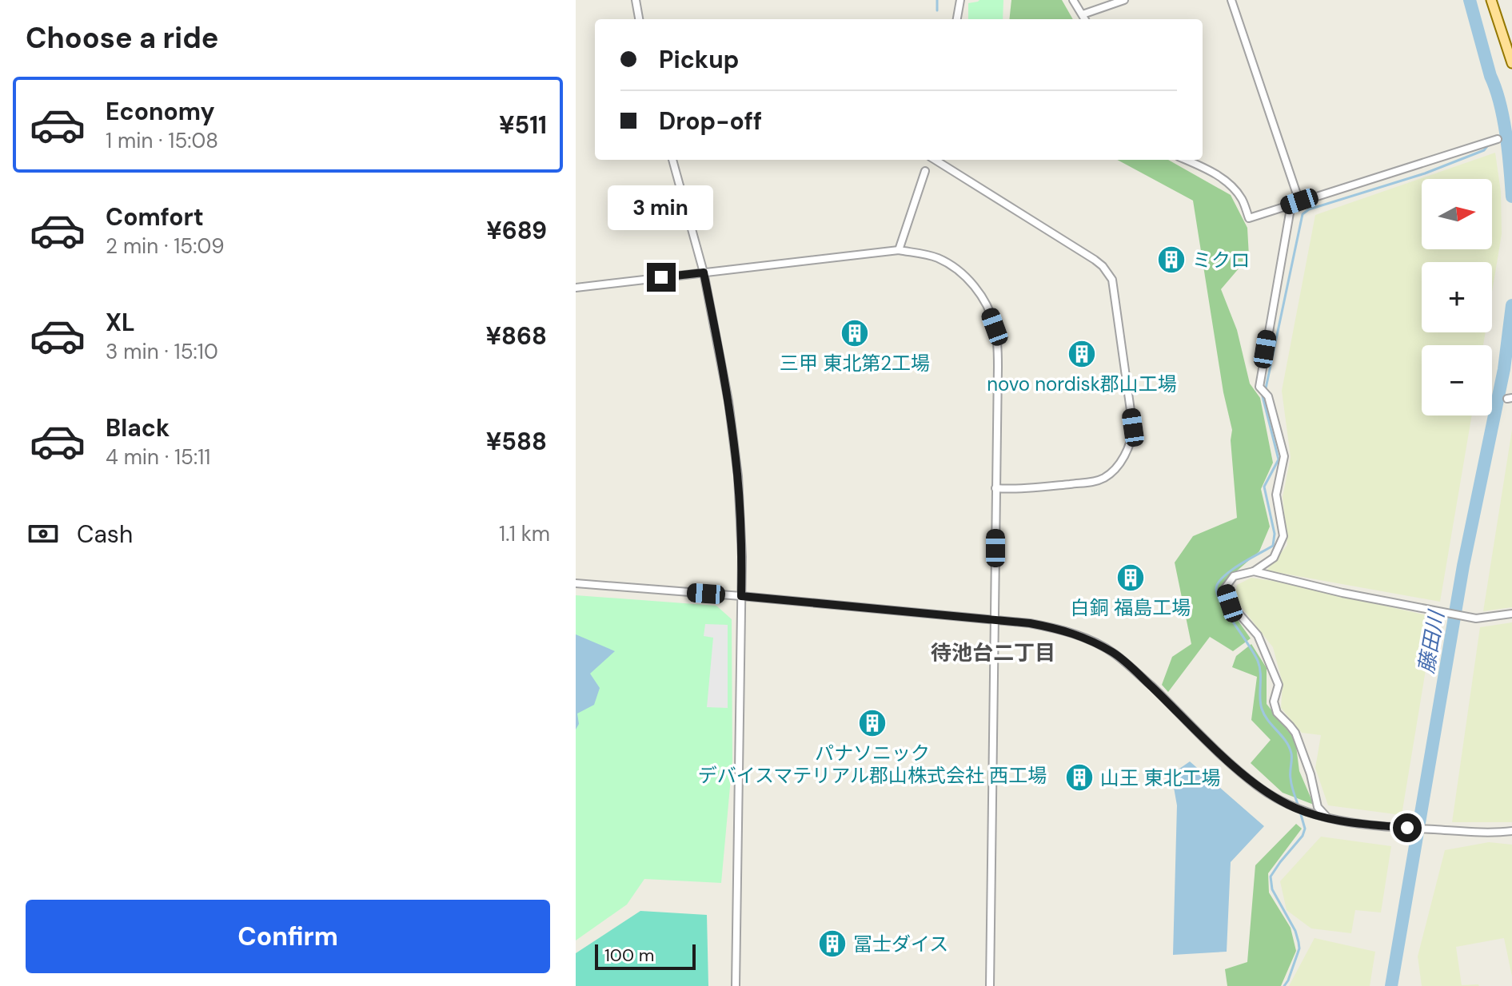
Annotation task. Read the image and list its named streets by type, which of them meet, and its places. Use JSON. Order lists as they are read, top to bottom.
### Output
{
  "districts": ["待池台二丁目"],
  "water": ["藤田川"],
  "places": {
    "building": [
      "ミクロ",
      "三甲 東北第2工場",
      "novo nordisk郡山工場",
      "白銅 福島工場",
      "パナソニック デバイスマテリアル郡山株式会社 西工場",
      "山王 東北工場",
      "冨士ダイス"
    ]
  },
  "scale_bar": "100 m",
  "north": "right",
  "page": {
    "heading": "Choose a ride",
    "banner": ["Pickup", "Drop-off"],
    "list": [
      {
        "name": "Economy",
        "note": "1 min · 15:08",
        "value": "¥511"
      },
      {
        "name": "Comfort",
        "note": "2 min · 15:09",
        "value": "¥689"
      },
      {
        "name": "XL",
        "note": "3 min · 15:10",
        "value": "¥868"
      },
      {
        "name": "Black",
        "note": "4 min · 15:11",
        "value": "¥588"
      }
    ],
    "map_buttons": ["+", "−"],
    "bubble": "3 min",
    "pay": ["Cash", "1.1 km"],
    "buttons": "Confirm",
    "scale": "100 m"
  }
}
